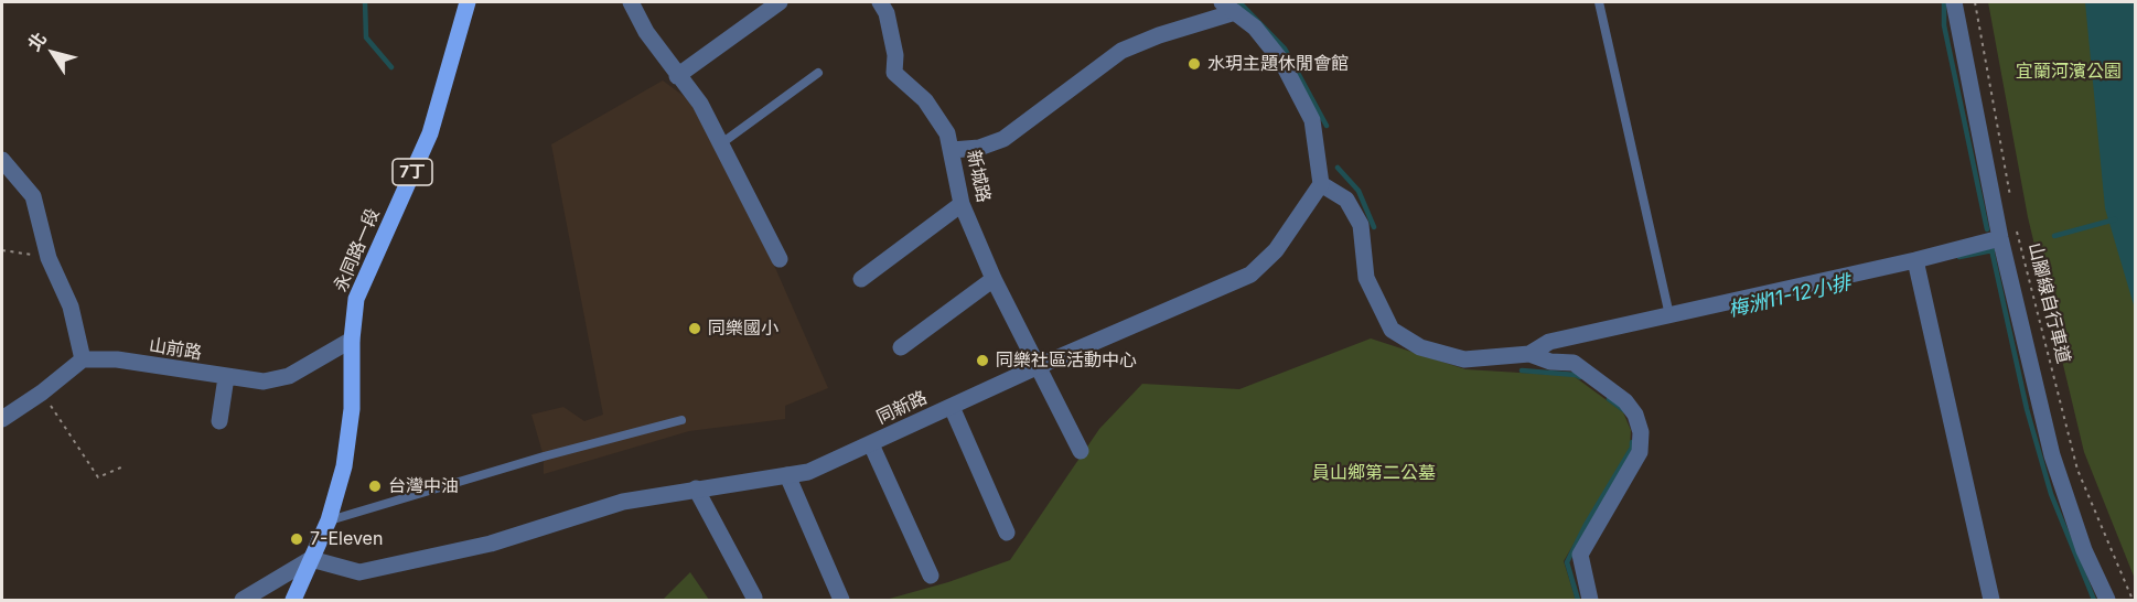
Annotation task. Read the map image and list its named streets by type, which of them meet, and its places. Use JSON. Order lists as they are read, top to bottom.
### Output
{
  "streets": {
    "main road": ["7丁", "永同路一段"],
    "street": ["新城路", "山前路", "同新路"],
    "path": ["山腳線自行車道"]
  },
  "crossings": [
    ["7丁", "永同路一段"],
    ["7丁", "同新路"],
    ["新城路", "同新路"],
    ["永同路一段", "山前路"],
    ["永同路一段", "同新路"]
  ],
  "water": ["梅洲11-12小排"],
  "parks": ["宜蘭河濱公園", "員山鄉第二公墓"],
  "places": [
    "水玥主題休閒會館",
    "同樂國小",
    "同樂社區活動中心",
    "台灣中油",
    "7-Eleven"
  ],
  "north": "top left"
}
